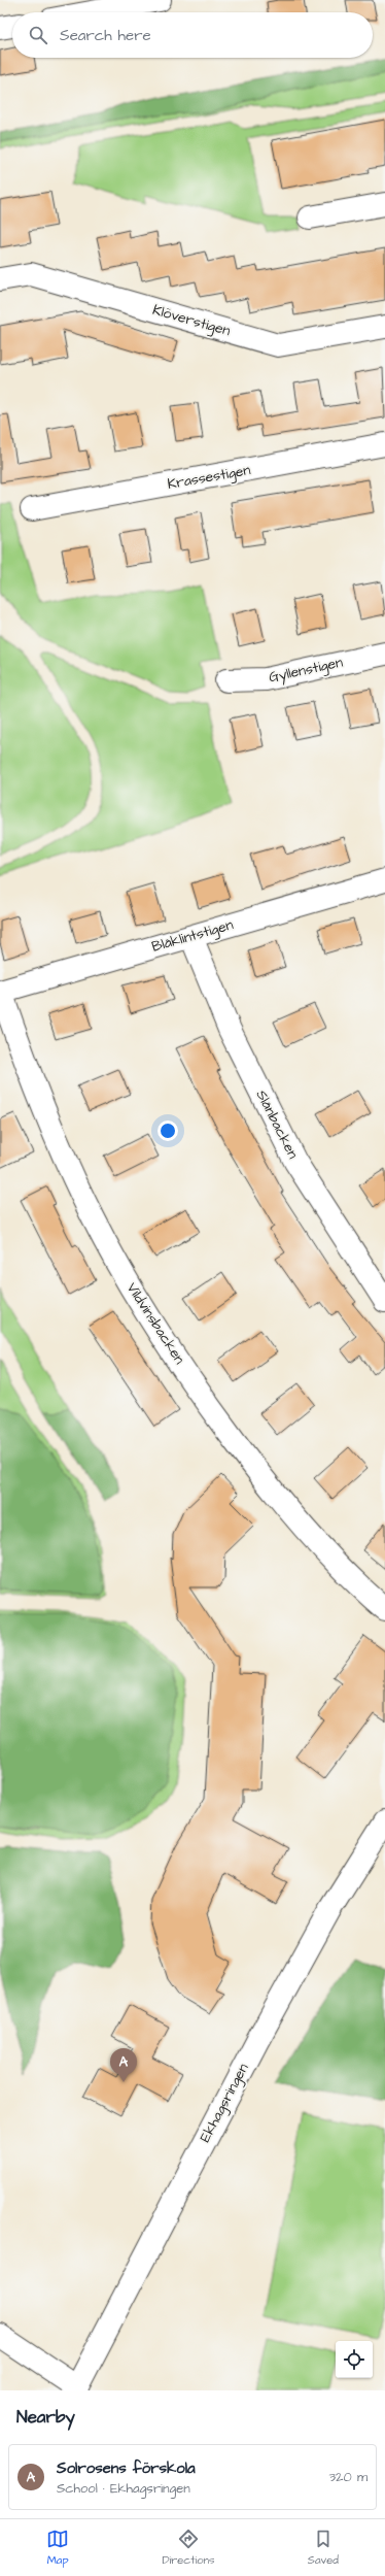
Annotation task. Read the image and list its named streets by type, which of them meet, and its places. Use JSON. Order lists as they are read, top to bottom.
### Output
{
  "streets": {
    "street": [
      "Klöverstigen",
      "Krassestigen",
      "Gyllenstigen",
      "Blåklintstigen",
      "Slånbacken",
      "Vildvinsbacken",
      "Ekhagsringen"
    ]
  },
  "crossings": [
    ["Blåklintstigen", "Slånbacken"],
    ["Blåklintstigen", "Vildvinsbacken"]
  ],
  "page": {
    "search": "Search here",
    "pins": "A",
    "heading": "Nearby",
    "list": [
      {
        "mark": "A",
        "name": "Solrosens förskola",
        "note": "School · Ekhagsringen",
        "value": "320 m"
      }
    ],
    "nav": ["Map", "Directions", "Saved"]
  }
}
